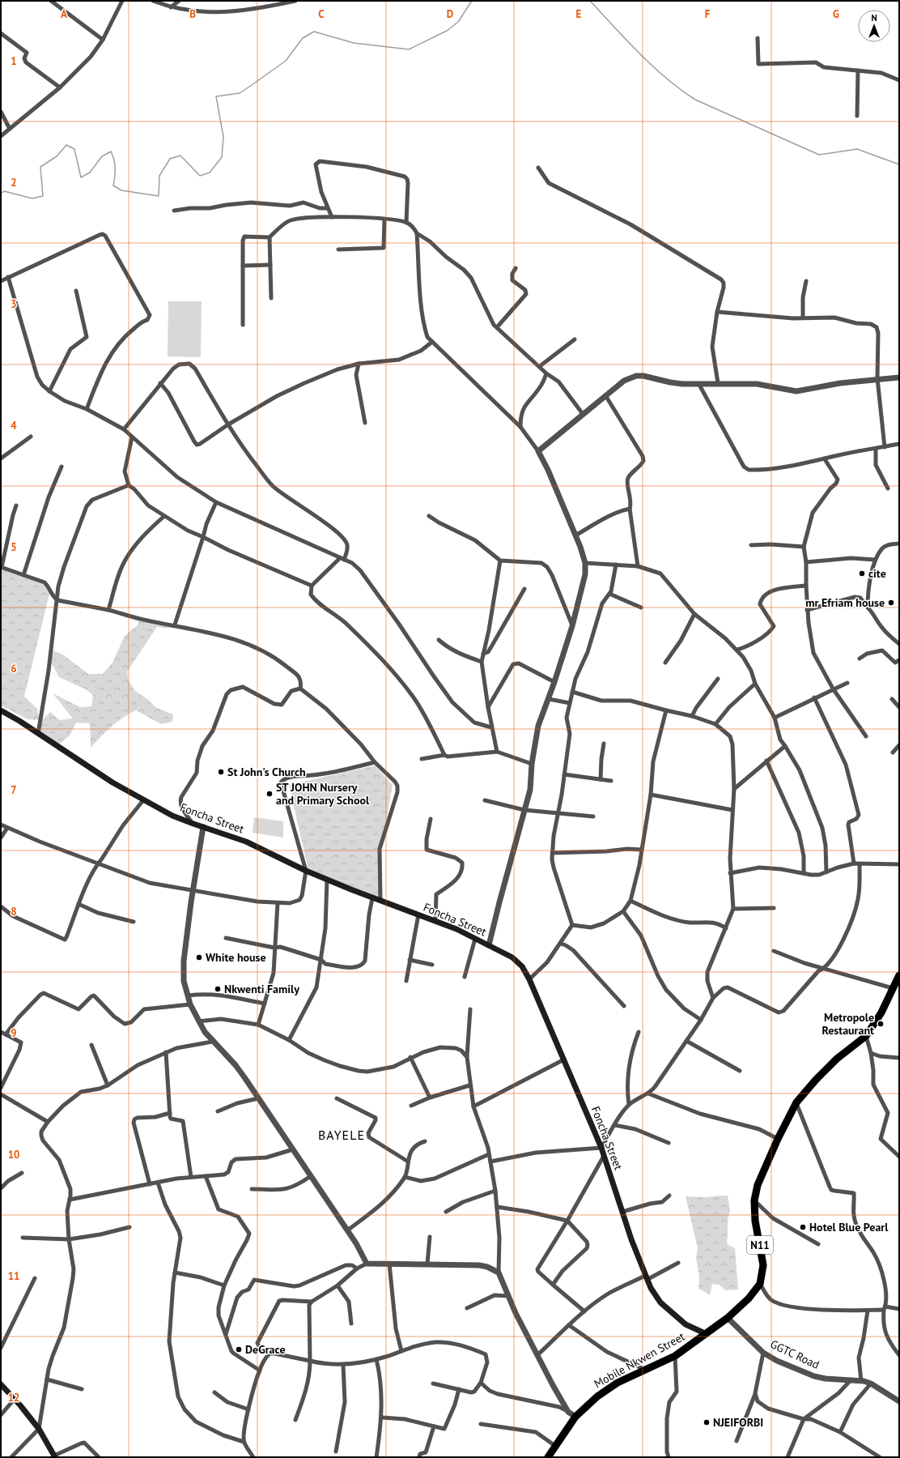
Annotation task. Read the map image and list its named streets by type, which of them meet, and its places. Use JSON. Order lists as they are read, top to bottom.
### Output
{
  "streets": {
    "highway": ["N11", "Mobile Nkwen Street"],
    "main road": ["Foncha Street"],
    "street": ["GGTC Road"]
  },
  "crossings": [
    ["Foncha Street", "Mobile Nkwen Street"],
    ["GGTC Road", "Mobile Nkwen Street"]
  ],
  "districts": ["BAYELE"],
  "places": [
    "cite",
    "mr Efriam house",
    "St John's Church",
    "ST JOHN Nursery and Primary School",
    "White house",
    "Nkwenti Family",
    "Metropole Restaurant",
    "Hotel Blue Pearl",
    "DeGrace",
    "NJEIFORBI"
  ],
  "north": "top",
  "grid": {
    "columns": [
      "A",
      "B",
      "C",
      "D",
      "E",
      "F",
      "G"
    ],
    "rows": [
      "1",
      "2",
      "3",
      "4",
      "5",
      "6",
      "7",
      "8",
      "9",
      "10",
      "11",
      "12"
    ]
  }
}
